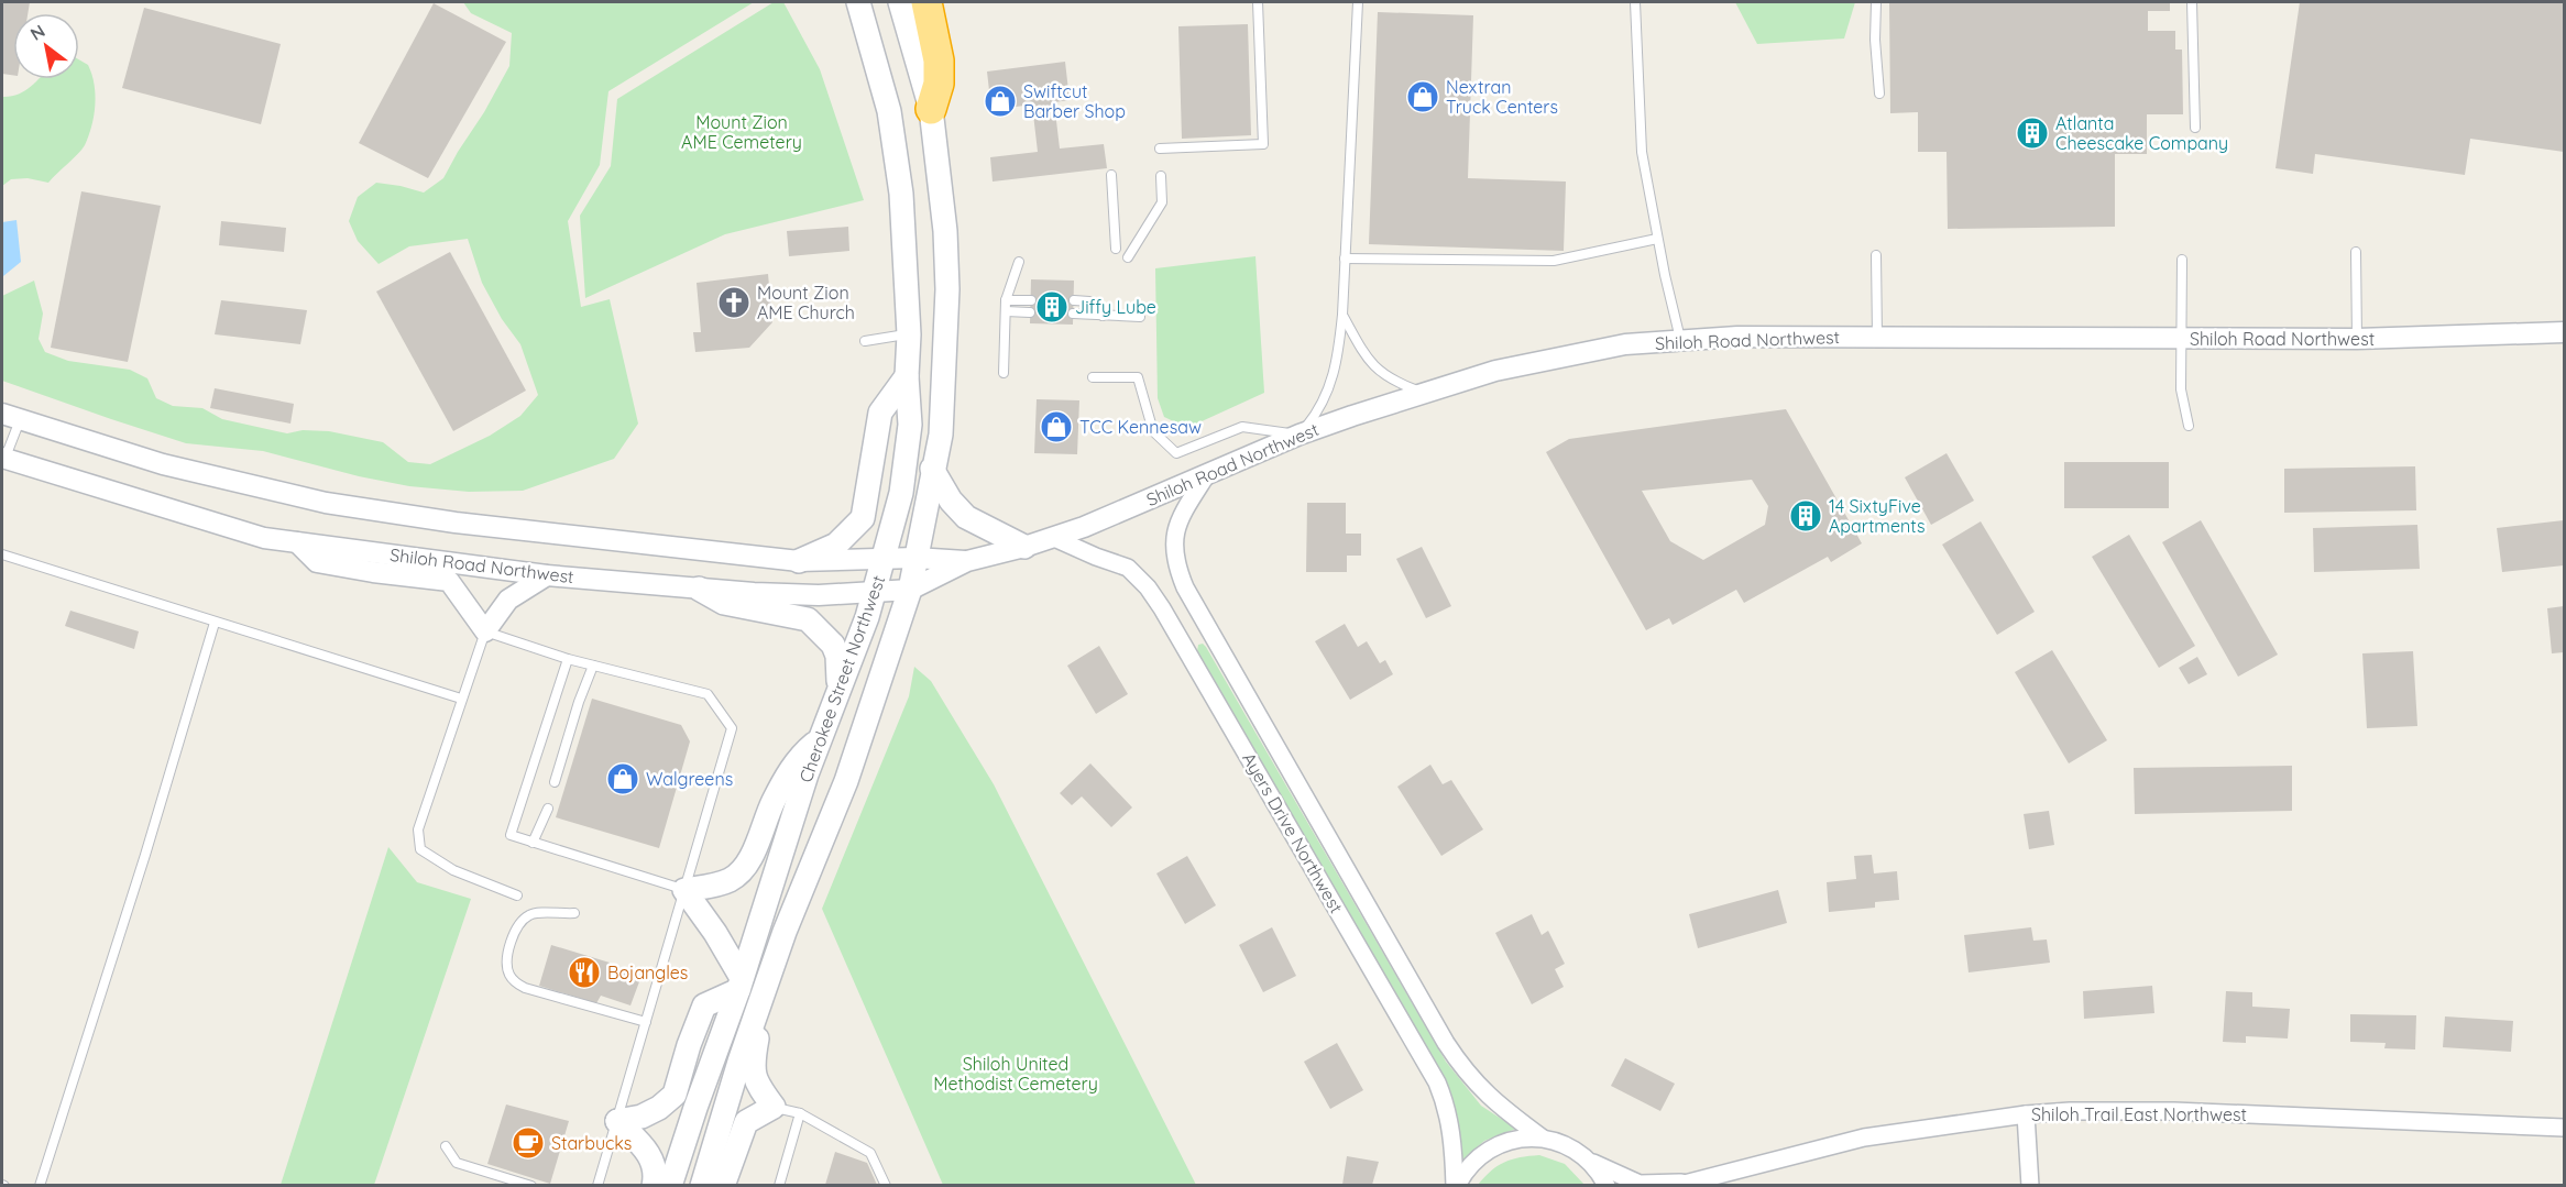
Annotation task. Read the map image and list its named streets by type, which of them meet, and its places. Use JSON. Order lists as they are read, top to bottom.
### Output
{
  "streets": {
    "main road": ["Cherokee Street Northwest"],
    "street": ["Shiloh Road Northwest", "Ayers Drive Northwest", "Shiloh Trail East Northwest"]
  },
  "crossings": [
    ["Shiloh Road Northwest", "Cherokee Street Northwest"],
    ["Shiloh Road Northwest", "Ayers Drive Northwest"],
    ["Ayers Drive Northwest", "Shiloh Trail East Northwest"]
  ],
  "parks": ["Mount Zion AME Cemetery", "Shiloh United Methodist Cemetery"],
  "places": {
    "shop": [
      "Nextran Truck Centers",
      "Swiftcut Barber Shop",
      "TCC Kennesaw",
      "Walgreens"
    ],
    "building": ["Atlanta Cheescake Company", "Jiffy Lube", "14 SixtyFive Apartments"],
    "church": ["Mount Zion AME Church"],
    "restaurant": ["Bojangles"],
    "cafe": ["Starbucks"]
  },
  "north": "top left"
}
